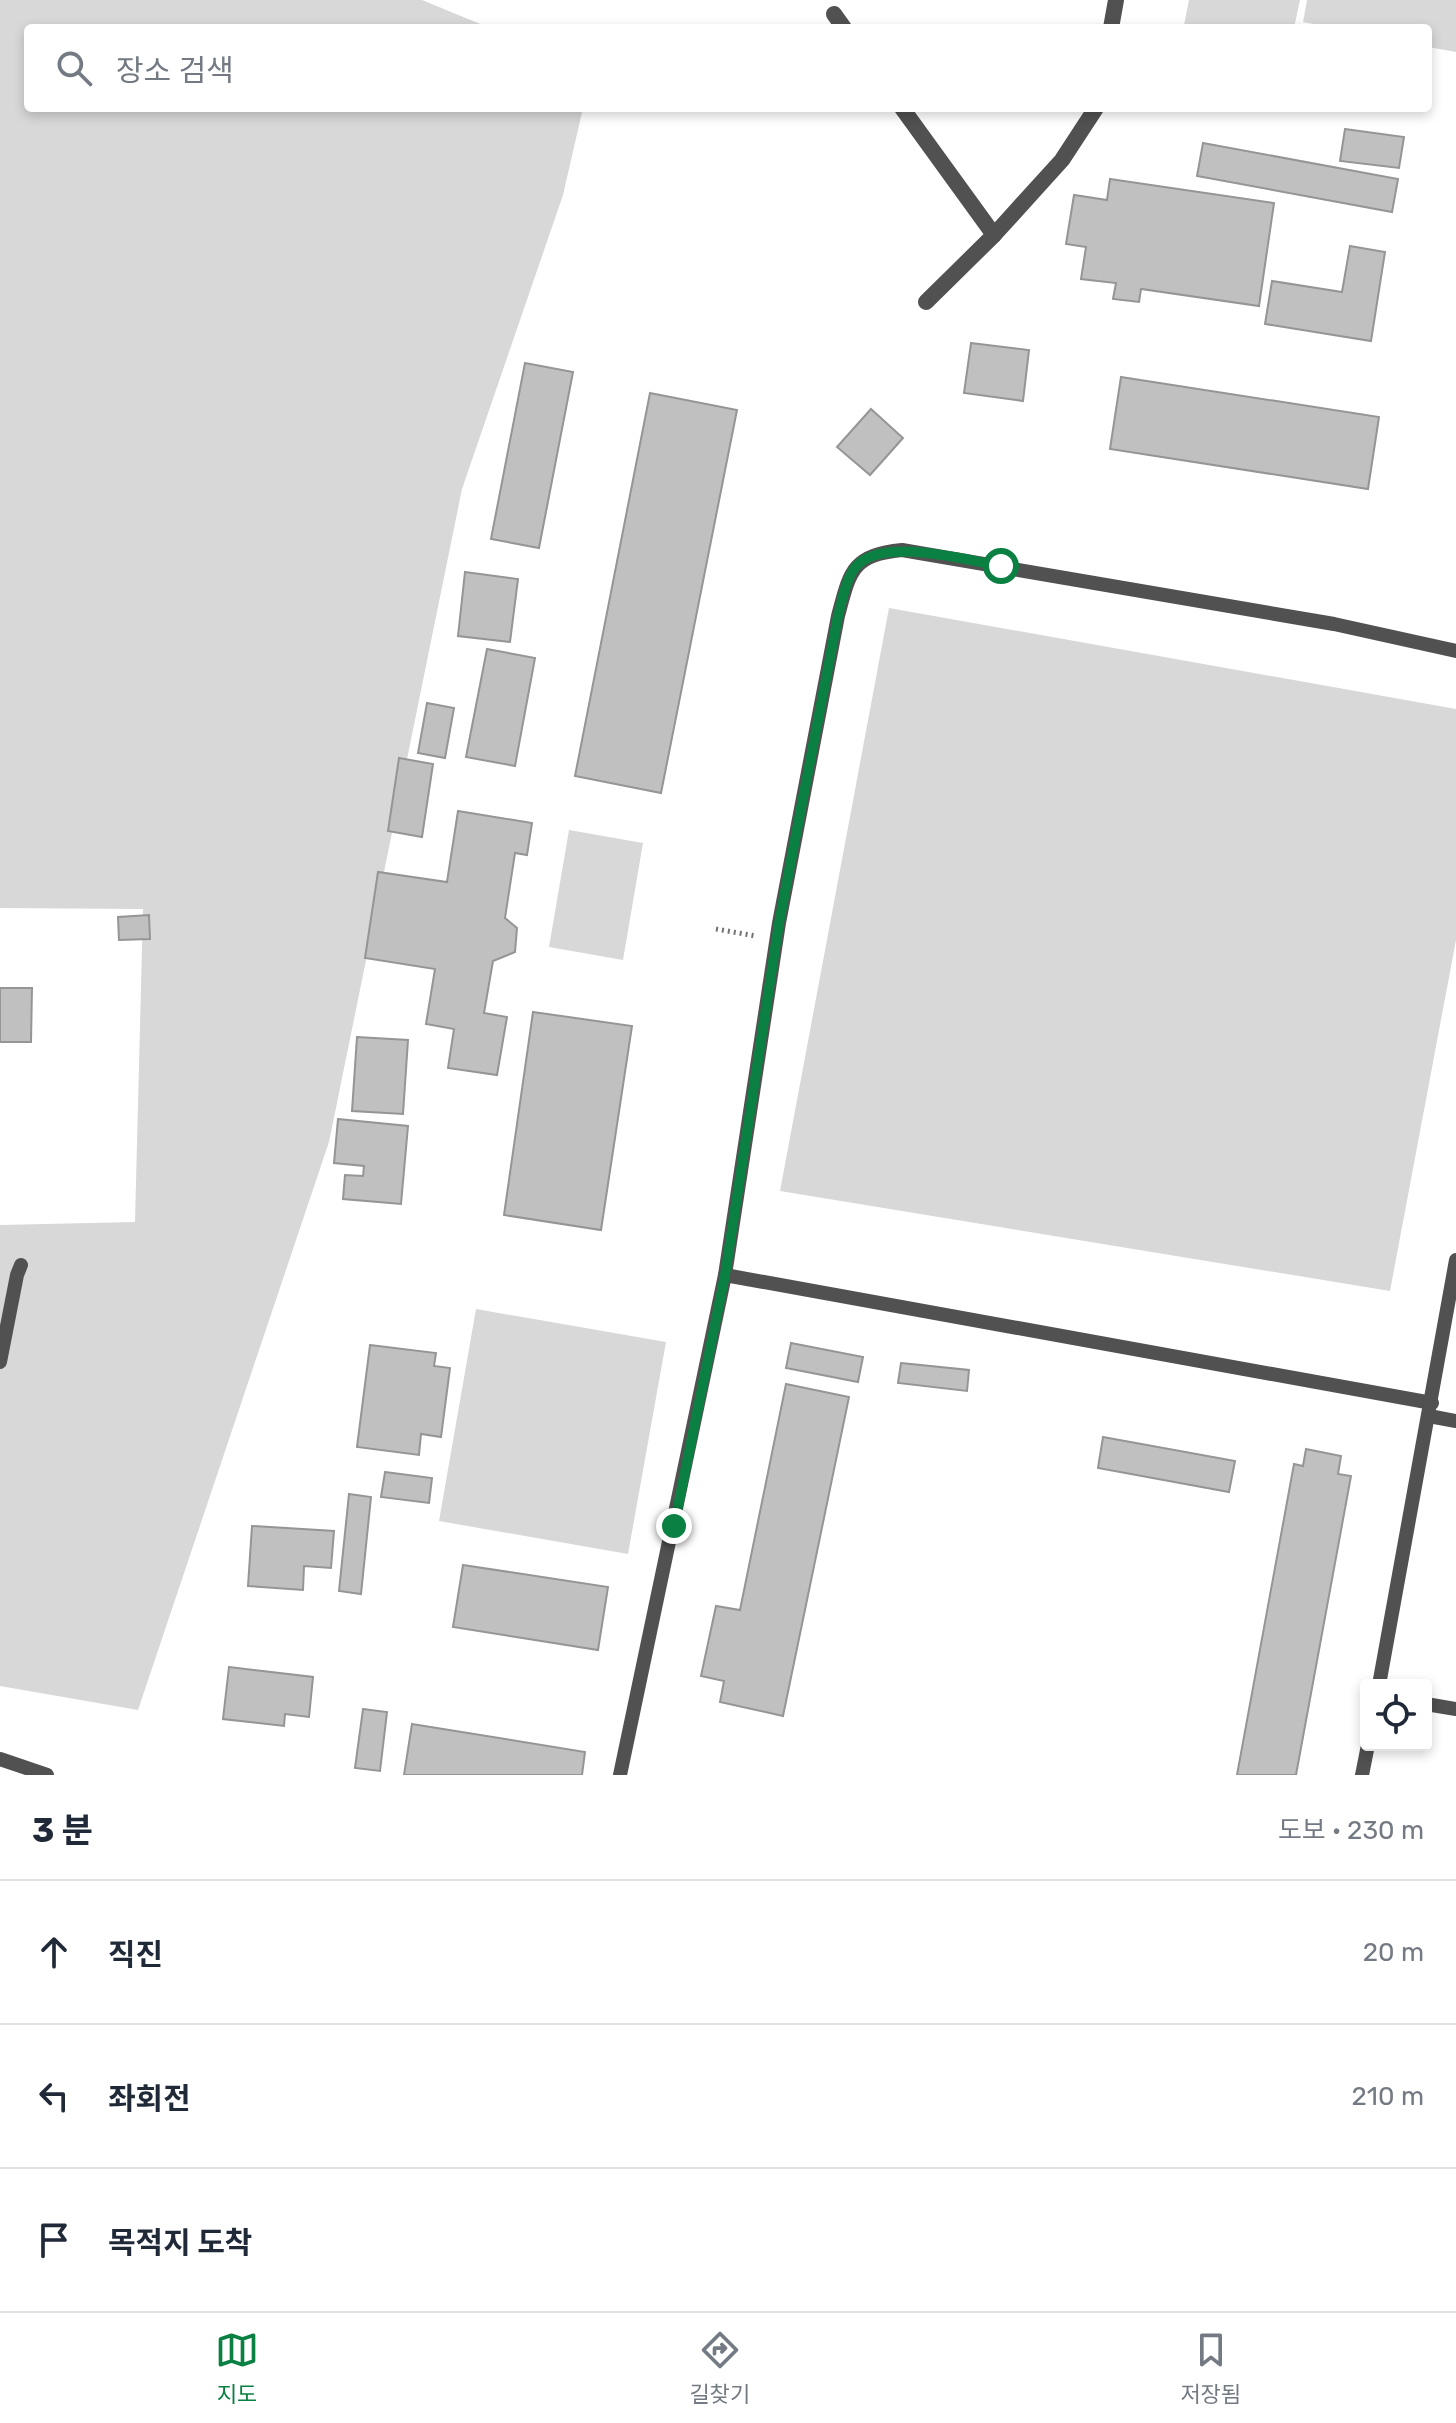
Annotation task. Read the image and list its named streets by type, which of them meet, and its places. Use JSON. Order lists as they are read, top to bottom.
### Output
{
  "page": {
    "search": "장소 검색",
    "heading": ["3 분", "도보 · 230 m"],
    "list": [
      ["직진", "20 m"],
      ["좌회전", "210 m"],
      "목적지 도착"
    ],
    "nav": ["지도", "길찾기", "저장됨"]
  }
}
